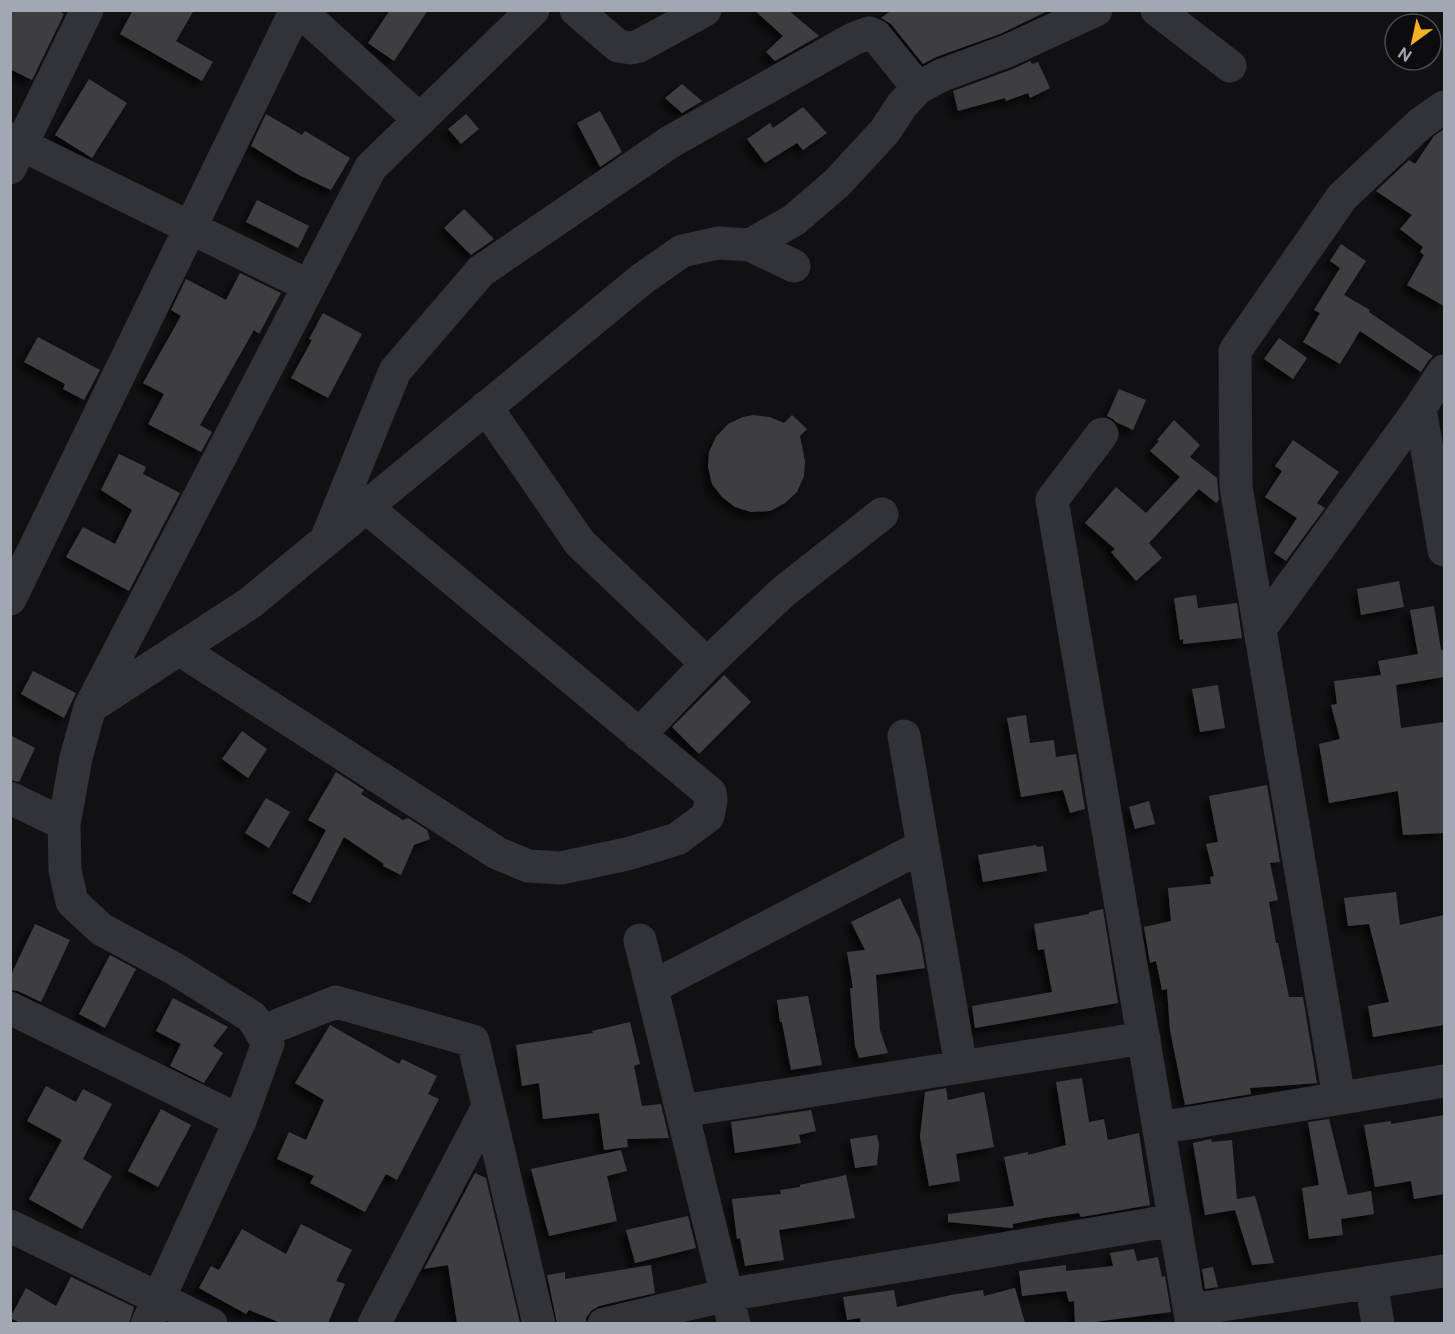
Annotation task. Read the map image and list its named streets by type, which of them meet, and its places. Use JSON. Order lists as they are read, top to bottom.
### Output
{
  "north": "bottom left"
}
